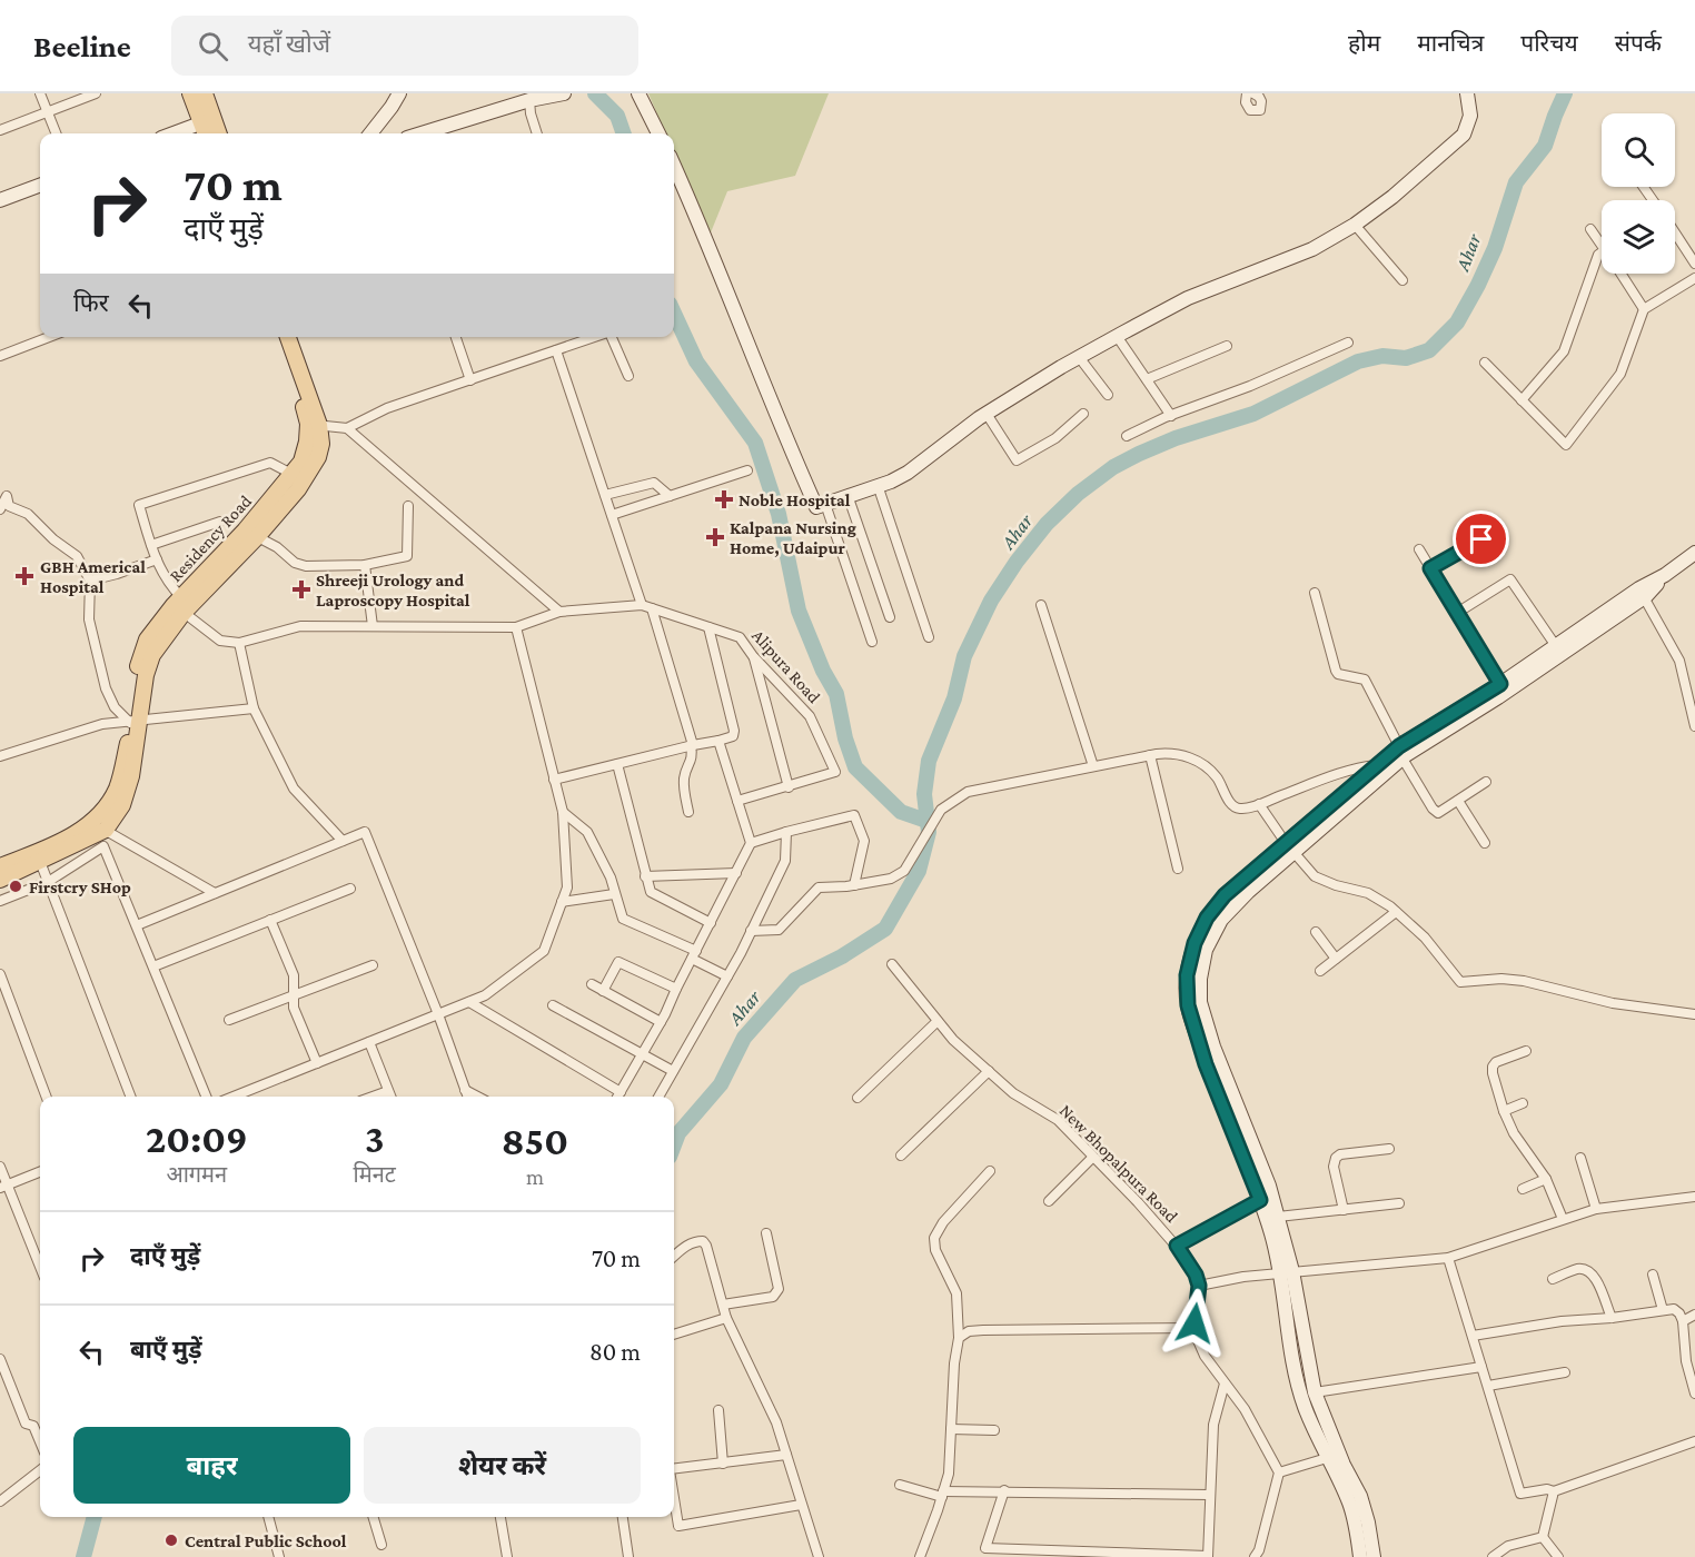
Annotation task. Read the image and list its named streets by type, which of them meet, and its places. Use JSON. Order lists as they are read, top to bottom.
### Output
{
  "streets": {
    "main road": ["Residency Road"],
    "street": ["Alipura Road", "New Bhopalpura Road"]
  },
  "water": ["Ahar"],
  "places": {
    "health": [
      "Noble Hospital",
      "Kalpana Nursing Home, Udaipur",
      "GBH Americal Hospital",
      "Shreeji Urology and Laproscopy Hospital"
    ],
    "other": ["Firstcry SHop", "Central Public School"]
  },
  "page": {
    "header": "Beeline",
    "search": "यहाँ खोजें",
    "nav": [
      "होम",
      "मानचित्र",
      "परिचय",
      "संपर्क"
    ],
    "turn": ["70 m", "दाएँ मुड़ें"],
    "then": "फिर",
    "eta": [
      "20:09",
      "आगमन",
      "3",
      "मिनट",
      "850",
      "m"
    ],
    "list": [
      {
        "name": "दाएँ मुड़ें",
        "value": "70 m"
      },
      {
        "name": "बाएँ मुड़ें",
        "value": "80 m"
      }
    ],
    "buttons": ["बाहर", "शेयर करें"]
  }
}
